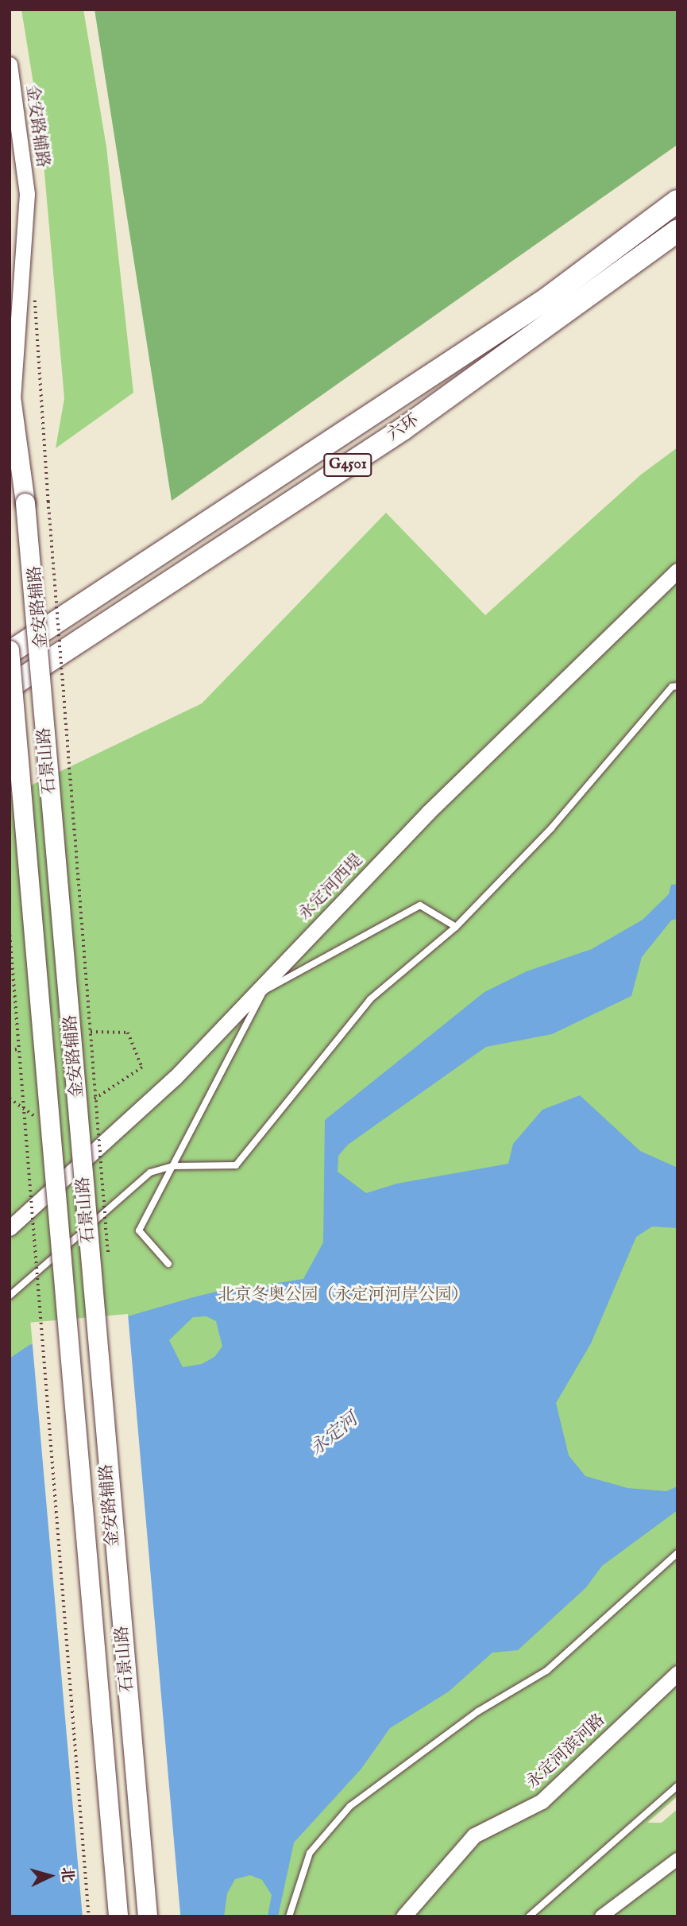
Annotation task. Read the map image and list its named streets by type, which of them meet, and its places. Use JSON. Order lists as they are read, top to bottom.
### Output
{
  "streets": {
    "highway": ["六环", "G4501"],
    "main road": ["石景山路"],
    "street": ["金安路辅路", "永定河西堤", "永定河滨河路"]
  },
  "crossings": [
    ["金安路辅路", "石景山路"],
    ["六环", "石景山路"]
  ],
  "water": ["永定河"],
  "parks": ["北京冬奥公园（永定河河岸公园）"],
  "north": "right"
}
